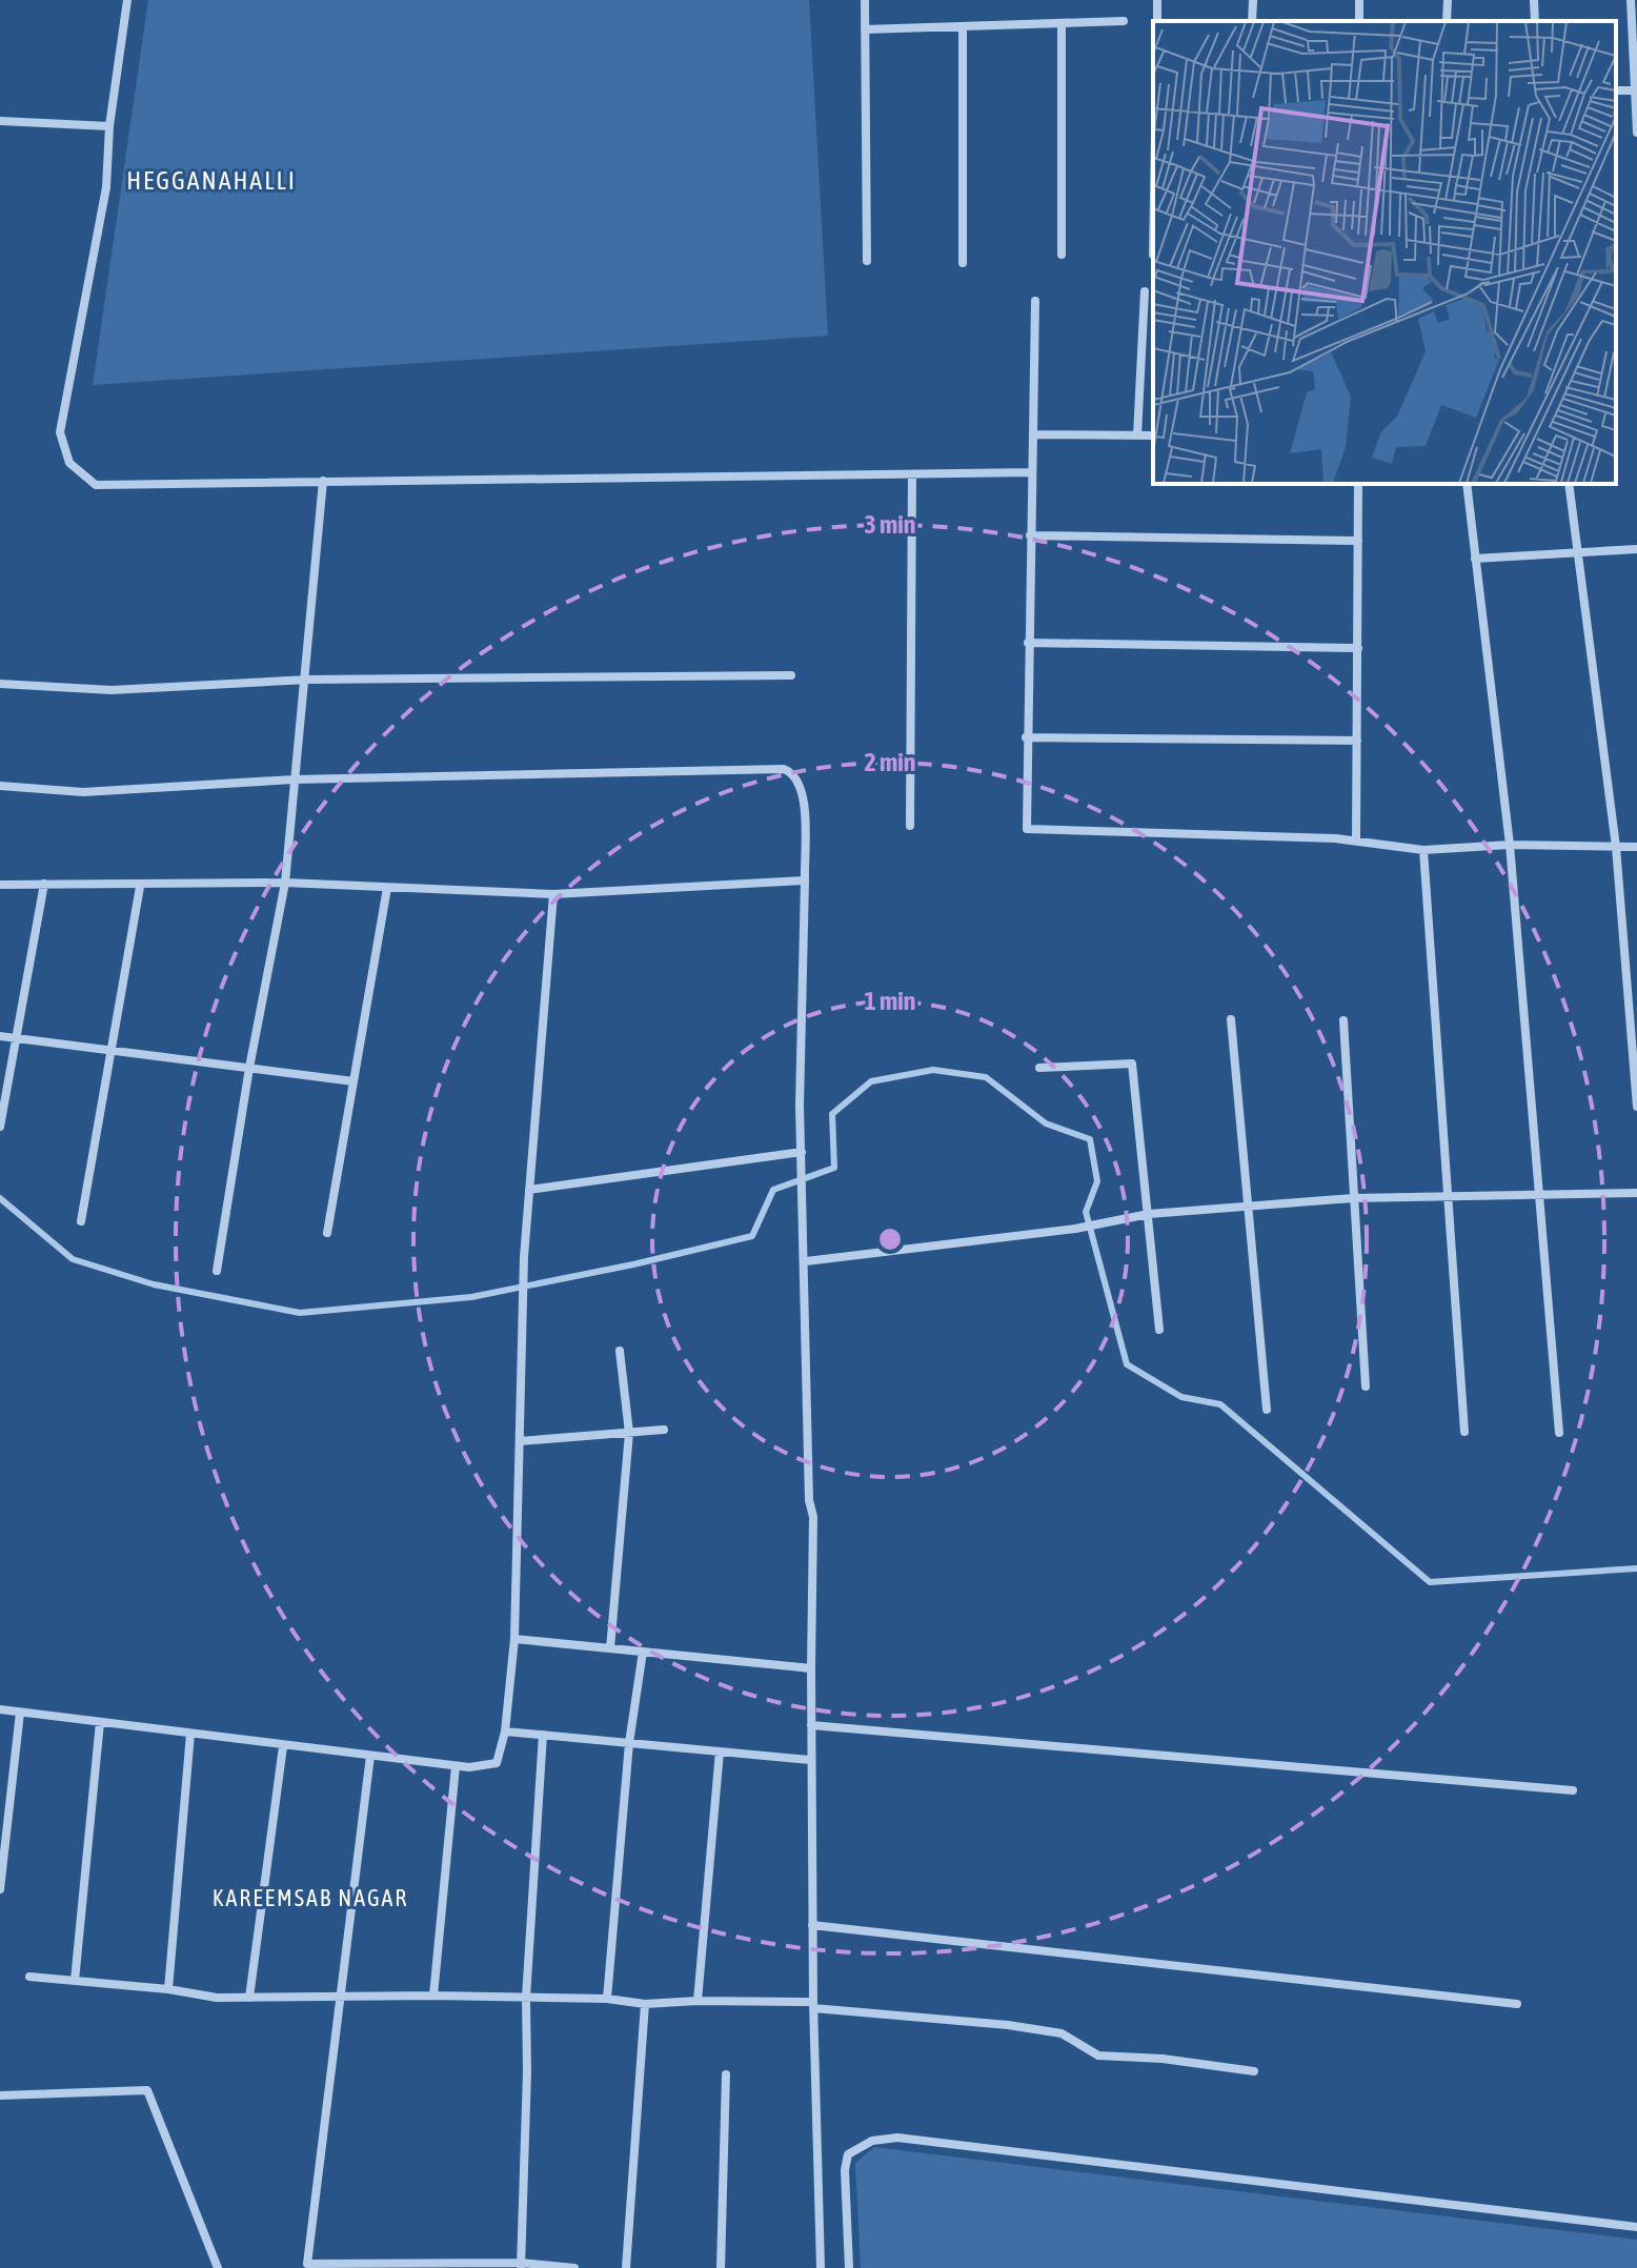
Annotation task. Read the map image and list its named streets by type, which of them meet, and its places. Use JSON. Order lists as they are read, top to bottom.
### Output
{
  "districts": ["HEGGANAHALLI", "KAREEMSAB NAGAR"],
  "rings": ["3 min", "2 min", "1 min"]
}
